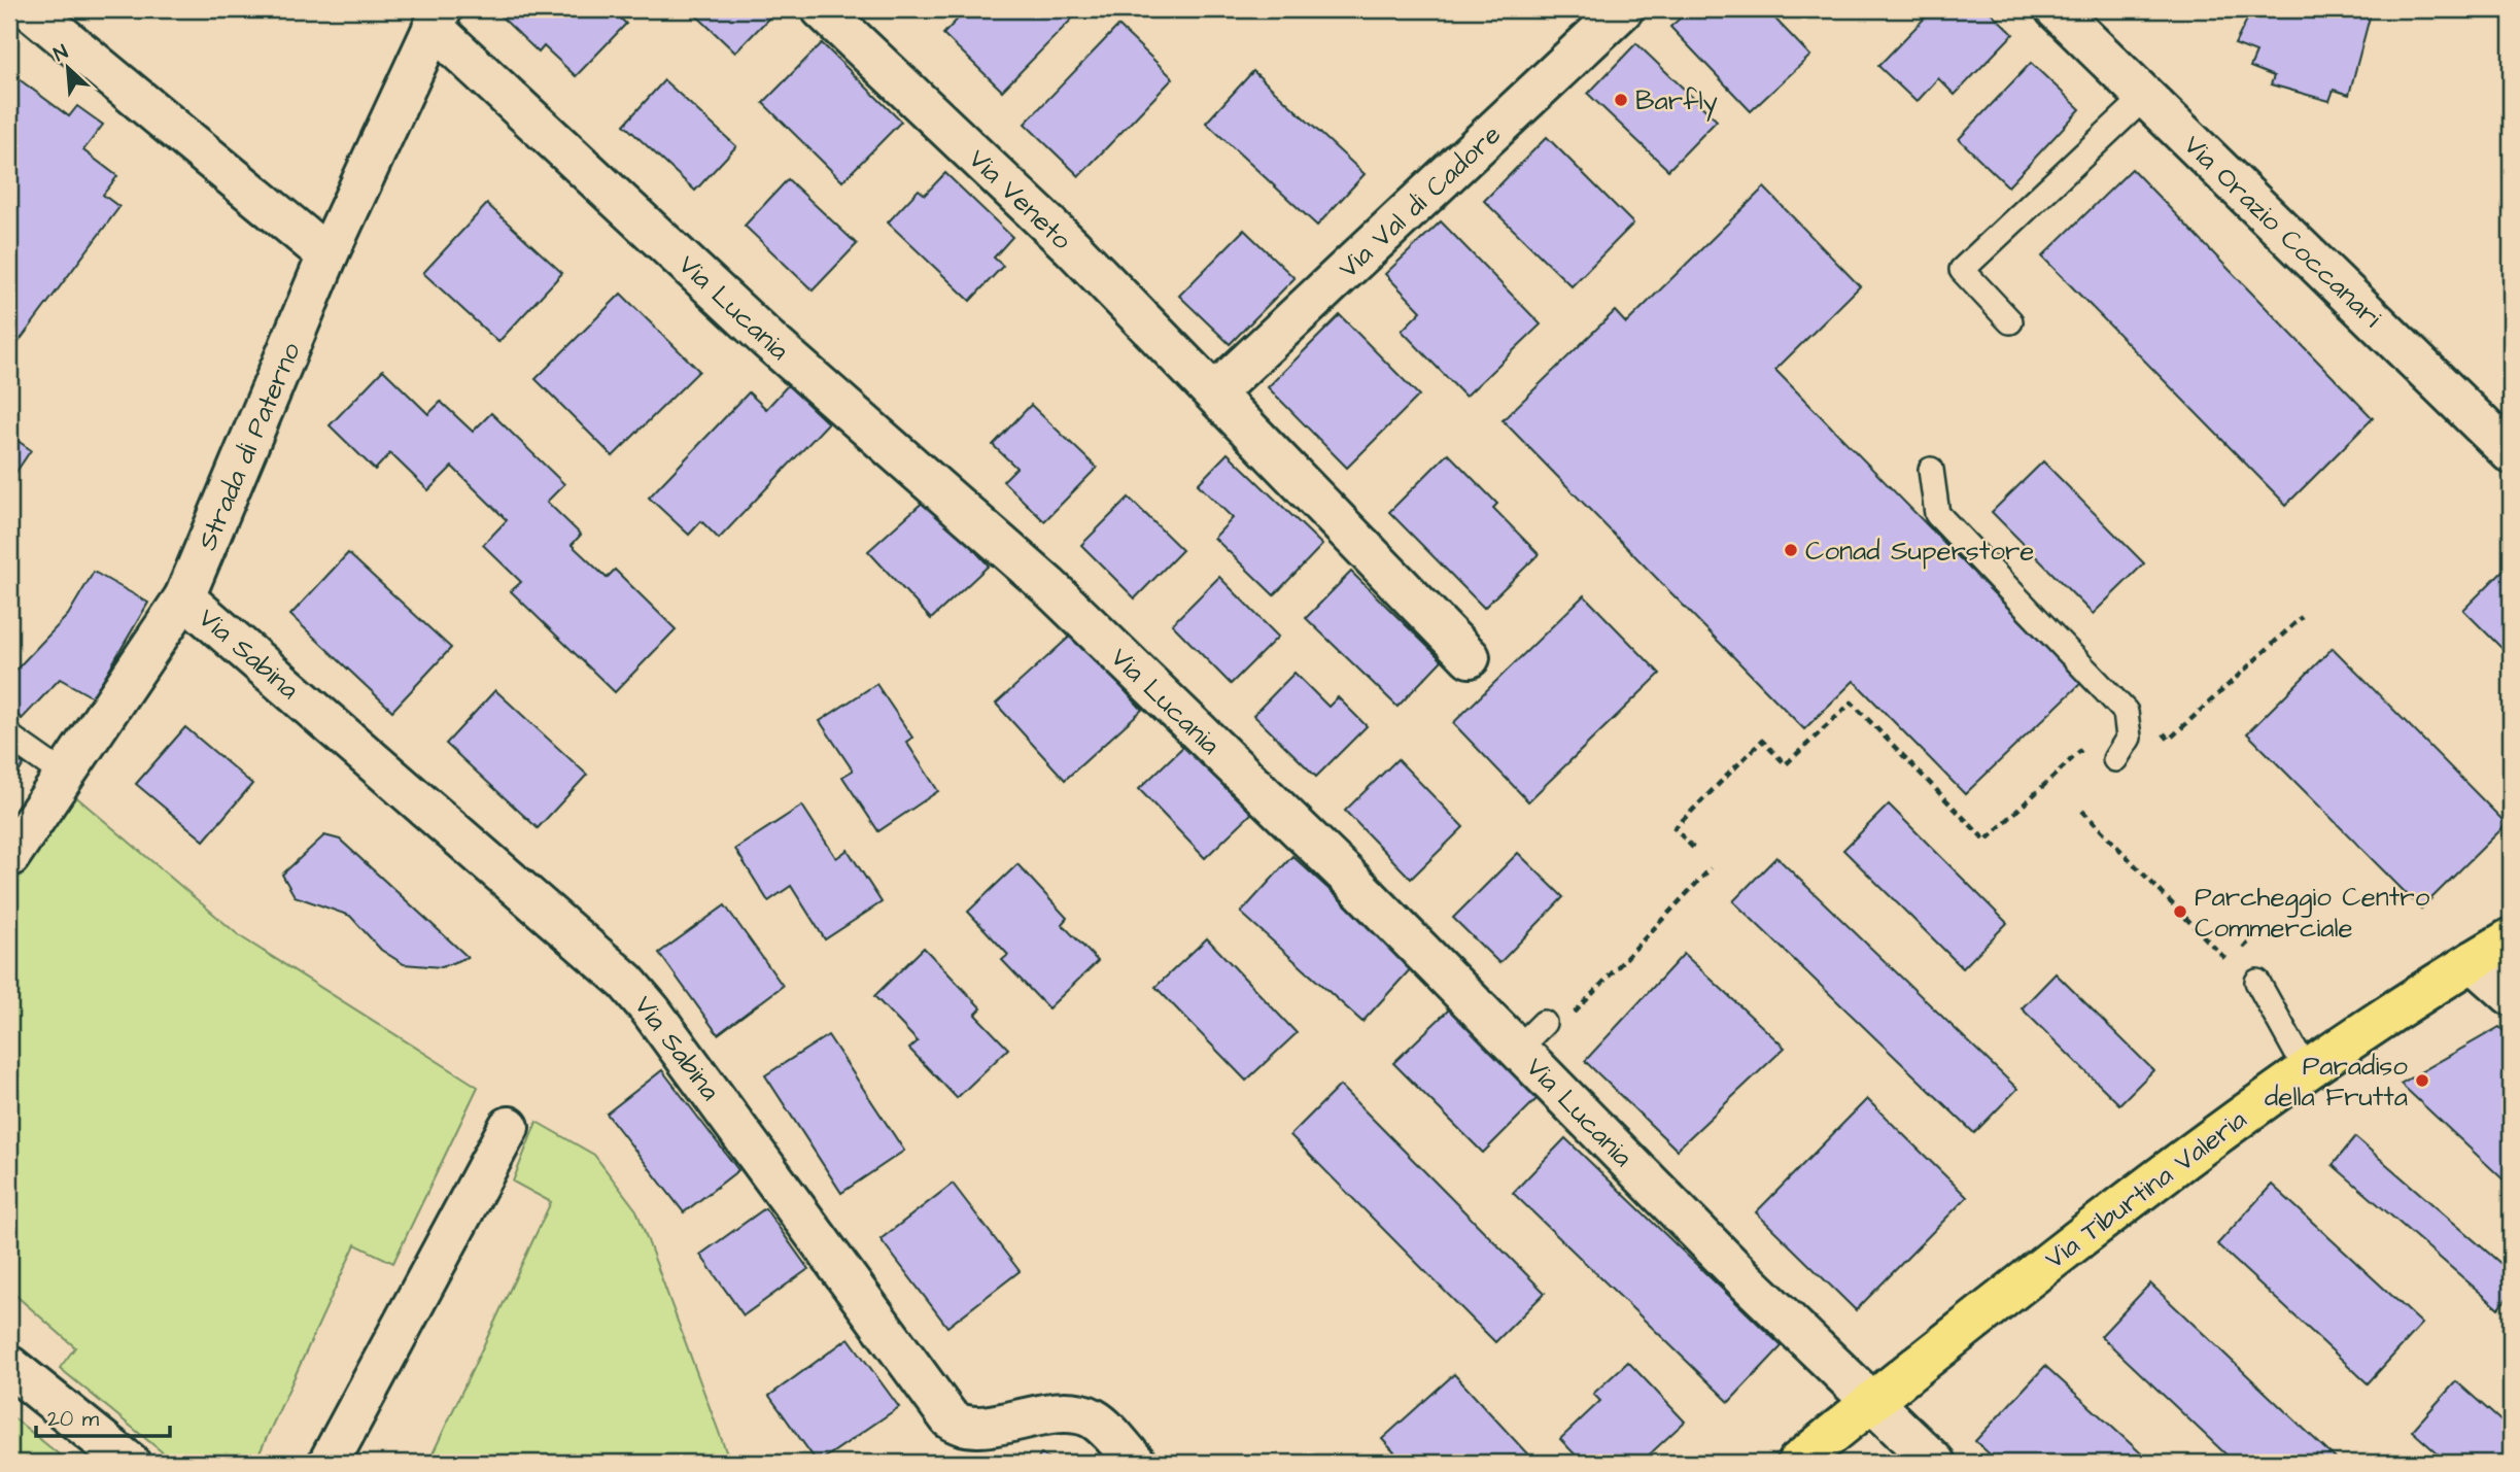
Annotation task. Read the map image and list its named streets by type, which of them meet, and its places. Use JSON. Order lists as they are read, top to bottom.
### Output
{
  "streets": {
    "main road": ["Via Tiburtina Valeria"],
    "street": [
      "Via Veneto",
      "Via Val di Cadore",
      "Via Orazio Coccanari",
      "Via Lucania",
      "Strada di Paterno",
      "Via Sabina"
    ]
  },
  "crossings": [
    ["Via Veneto", "Via Val di Cadore"],
    ["Via Lucania", "Strada di Paterno"],
    ["Via Lucania", "Via Tiburtina Valeria"],
    ["Strada di Paterno", "Via Sabina"]
  ],
  "places": [
    "Barfly",
    "Conad Superstore",
    "Parcheggio Centro Commerciale",
    "Paradiso della Frutta"
  ],
  "scale_bar": "20 m",
  "north": "top left"
}
